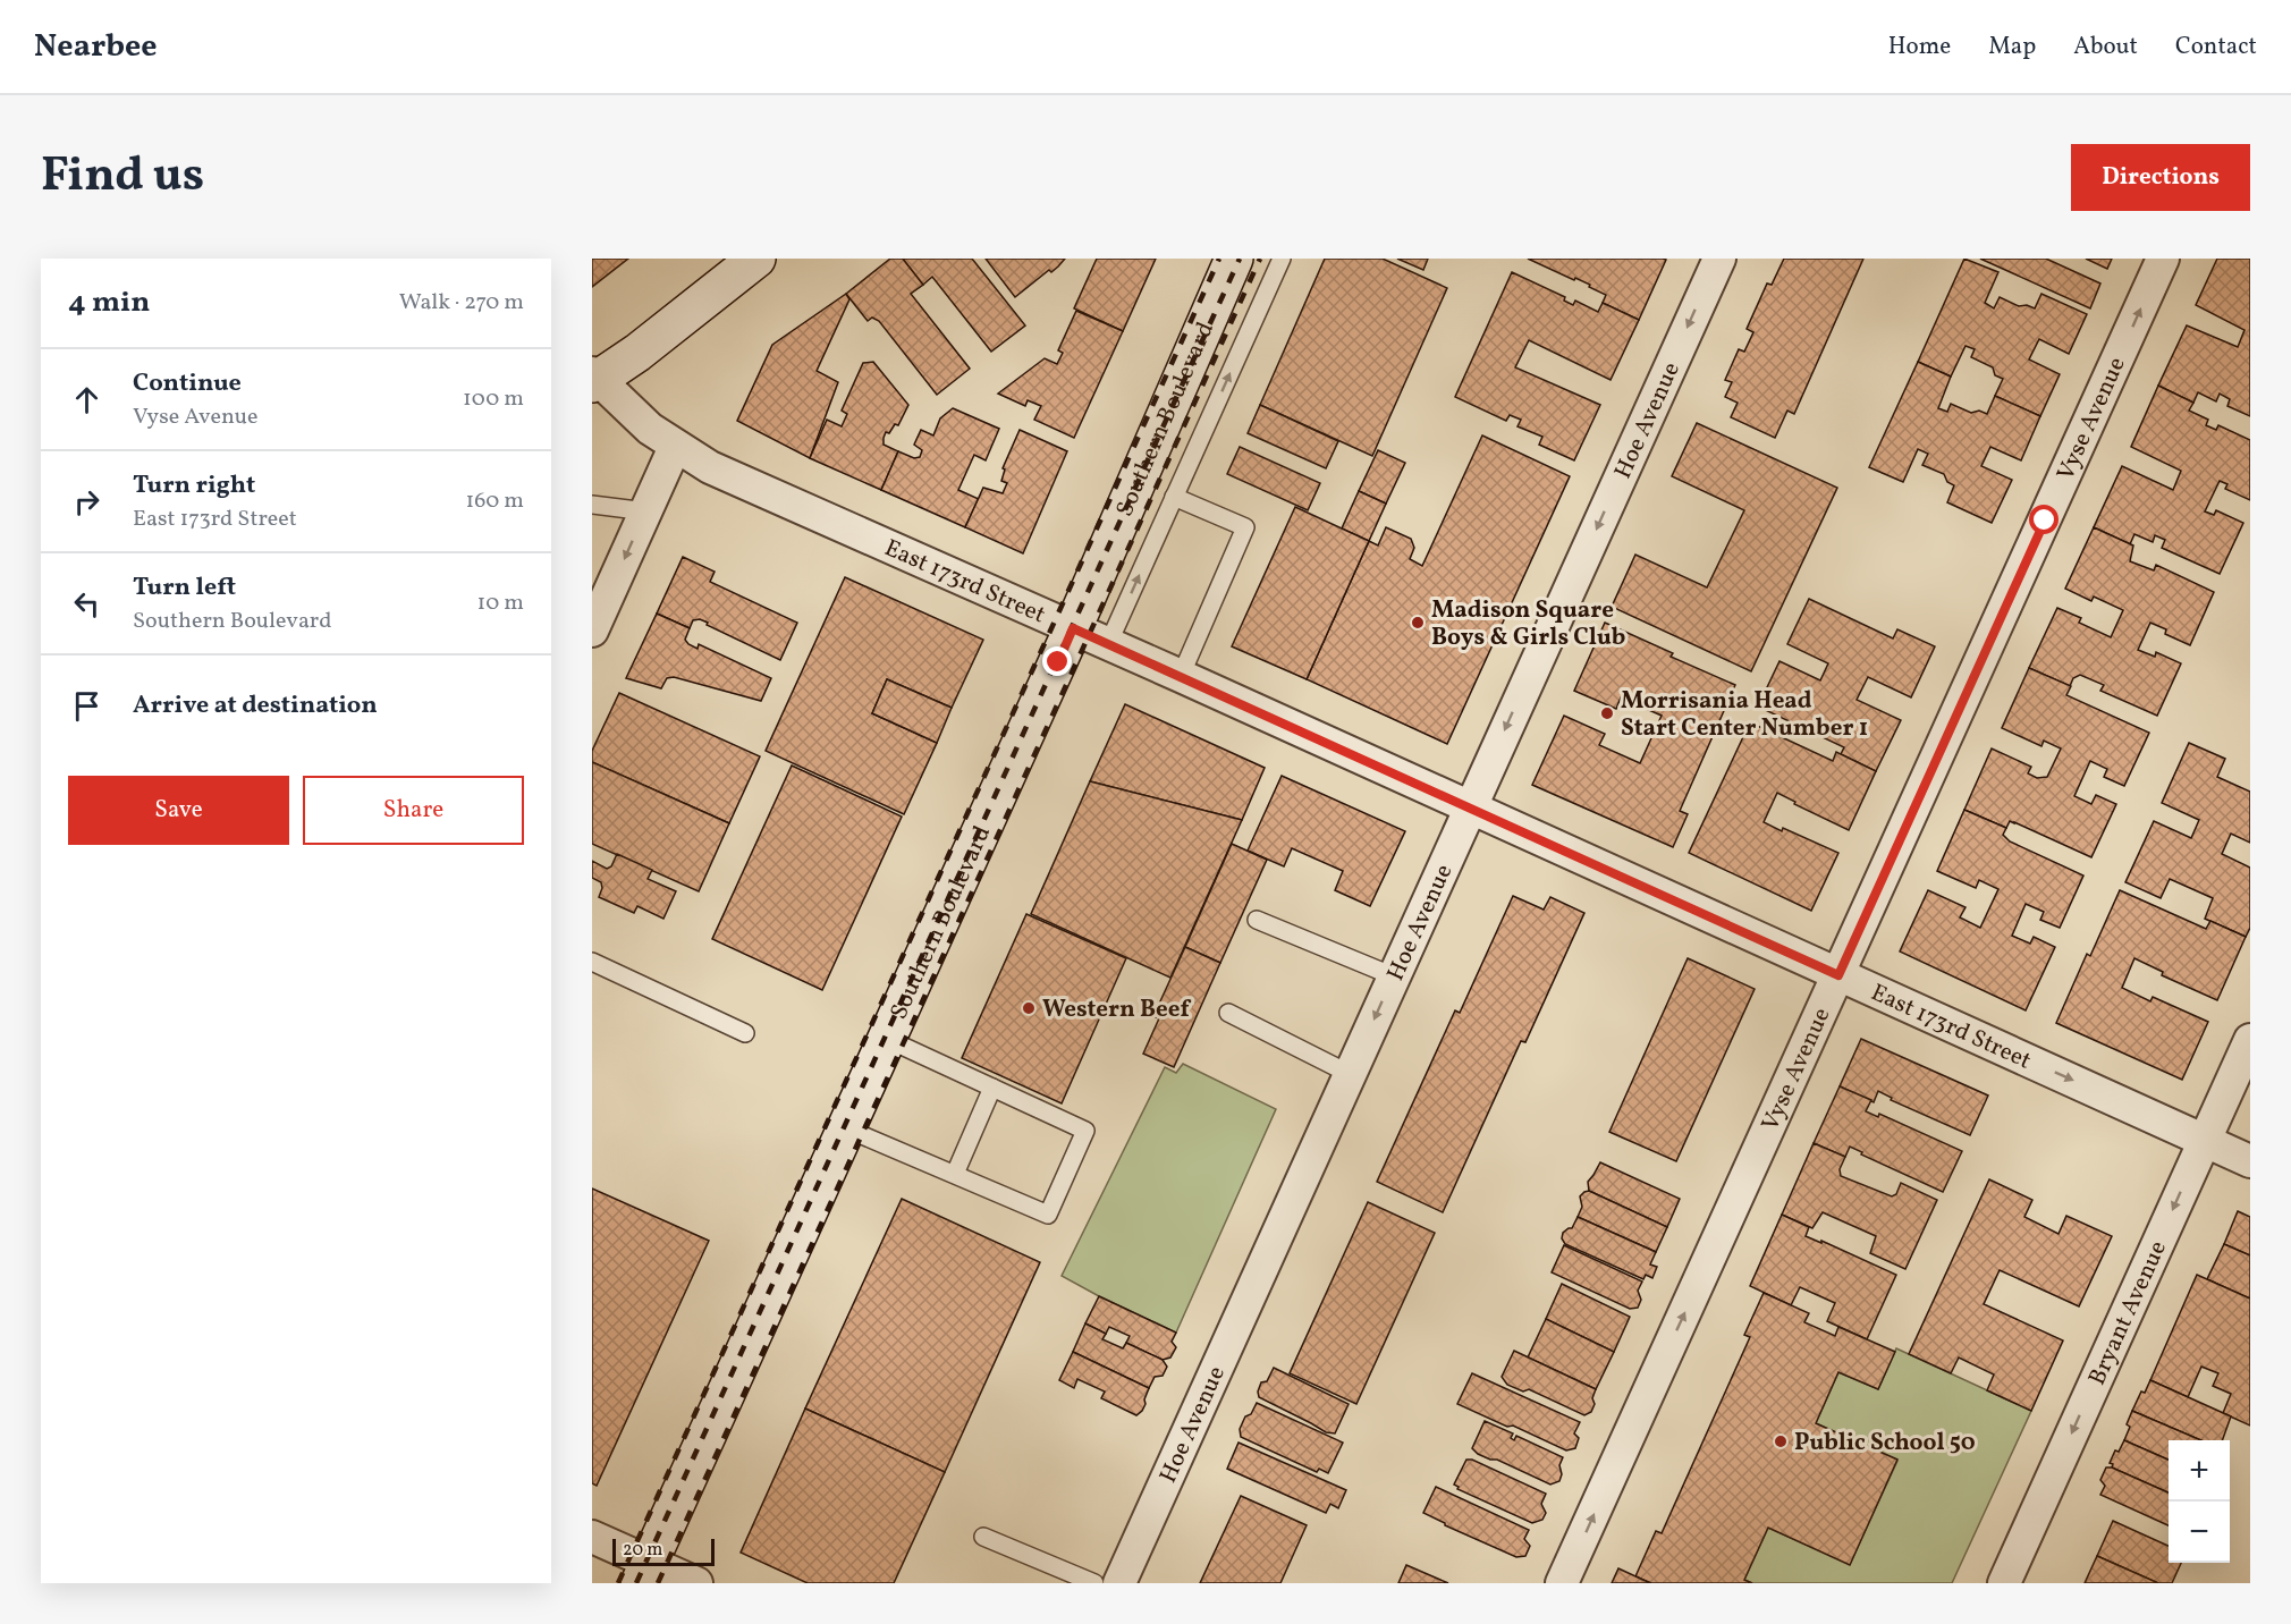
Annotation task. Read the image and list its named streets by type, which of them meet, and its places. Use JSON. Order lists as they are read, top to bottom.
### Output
{
  "streets": {
    "main road": ["Southern Boulevard"],
    "street": [
      "Hoe Avenue",
      "Vyse Avenue",
      "East 173rd Street",
      "Bryant Avenue"
    ]
  },
  "crossings": [
    ["Southern Boulevard", "East 173rd Street"],
    ["Hoe Avenue", "East 173rd Street"],
    ["Vyse Avenue", "East 173rd Street"],
    ["East 173rd Street", "Bryant Avenue"]
  ],
  "one_way": ["Hoe Avenue", "Vyse Avenue", "Bryant Avenue"],
  "places": [
    "Madison Square Boys & Girls Club",
    "Morrisania Head Start Center Number 1",
    "Western Beef",
    "Public School 50"
  ],
  "scale_bar": "20 m",
  "page": {
    "header": "Nearbee",
    "nav": [
      "Home",
      "Map",
      "About",
      "Contact"
    ],
    "title": "Find us",
    "buttons": [
      "Directions",
      ["Save", "Share"]
    ],
    "heading": ["4 min", "Walk · 270 m"],
    "list": [
      ["Continue", "Vyse Avenue", "100 m"],
      ["Turn right", "East 173rd Street", "160 m"],
      ["Turn left", "Southern Boulevard", "10 m"],
      "Arrive at destination"
    ],
    "map_buttons": ["+", "−"],
    "scale": "20 m"
  }
}
